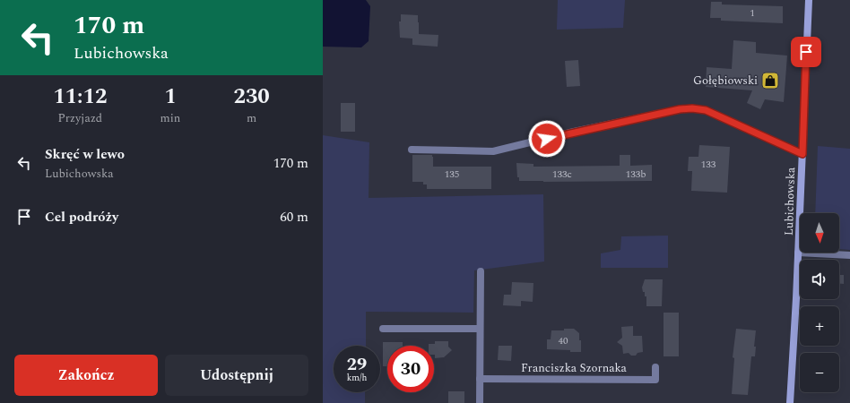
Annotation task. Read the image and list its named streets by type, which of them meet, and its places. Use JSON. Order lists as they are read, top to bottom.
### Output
{
  "streets": {
    "street": ["Lubichowska", "Franciszka Szornaka"]
  },
  "places": {
    "shop": ["Gołębiowski"]
  },
  "house_numbers": [
    "1",
    "133",
    "135",
    "133c",
    "133b",
    "40"
  ],
  "north": "bottom",
  "page": {
    "turn": ["170 m", "Lubichowska"],
    "eta": [
      "11:12",
      "Przyjazd",
      "1",
      "min",
      "230",
      "m"
    ],
    "list": [
      {
        "name": "Skręć w lewo",
        "note": "Lubichowska",
        "value": "170 m"
      },
      {
        "name": "Cel podróży",
        "value": "60 m"
      }
    ],
    "map_buttons": ["+", "−"],
    "speed": "29 km/h",
    "limit": "30",
    "buttons": ["Zakończ", "Udostępnij"]
  }
}
